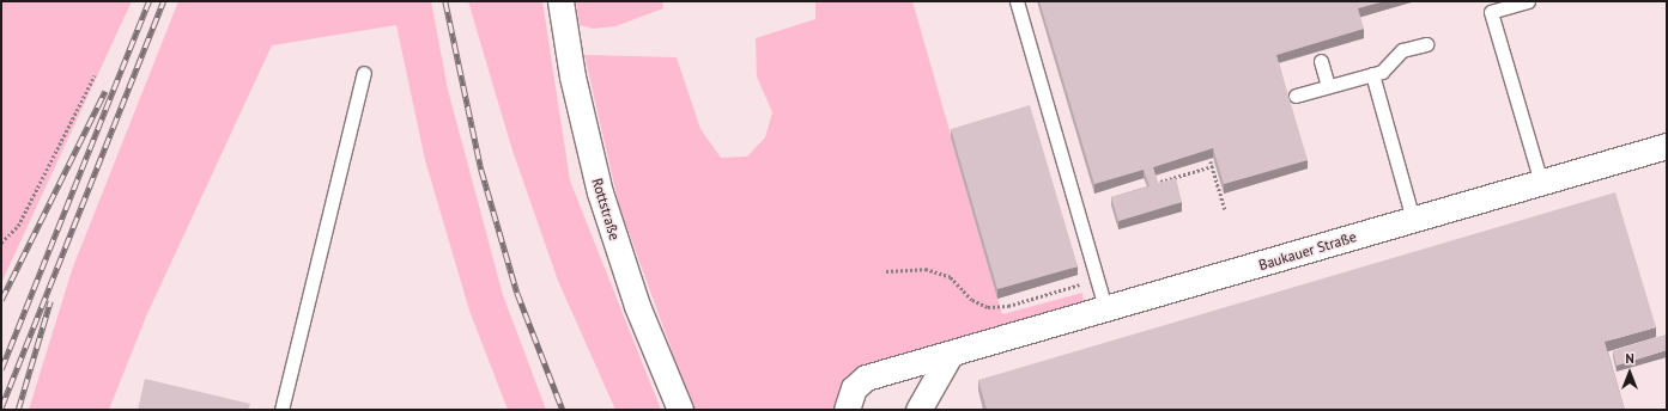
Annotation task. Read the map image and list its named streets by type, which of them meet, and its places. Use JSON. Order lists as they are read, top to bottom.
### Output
{
  "streets": {
    "street": ["Rottstraße", "Baukauer Straße"]
  },
  "north": "top"
}
